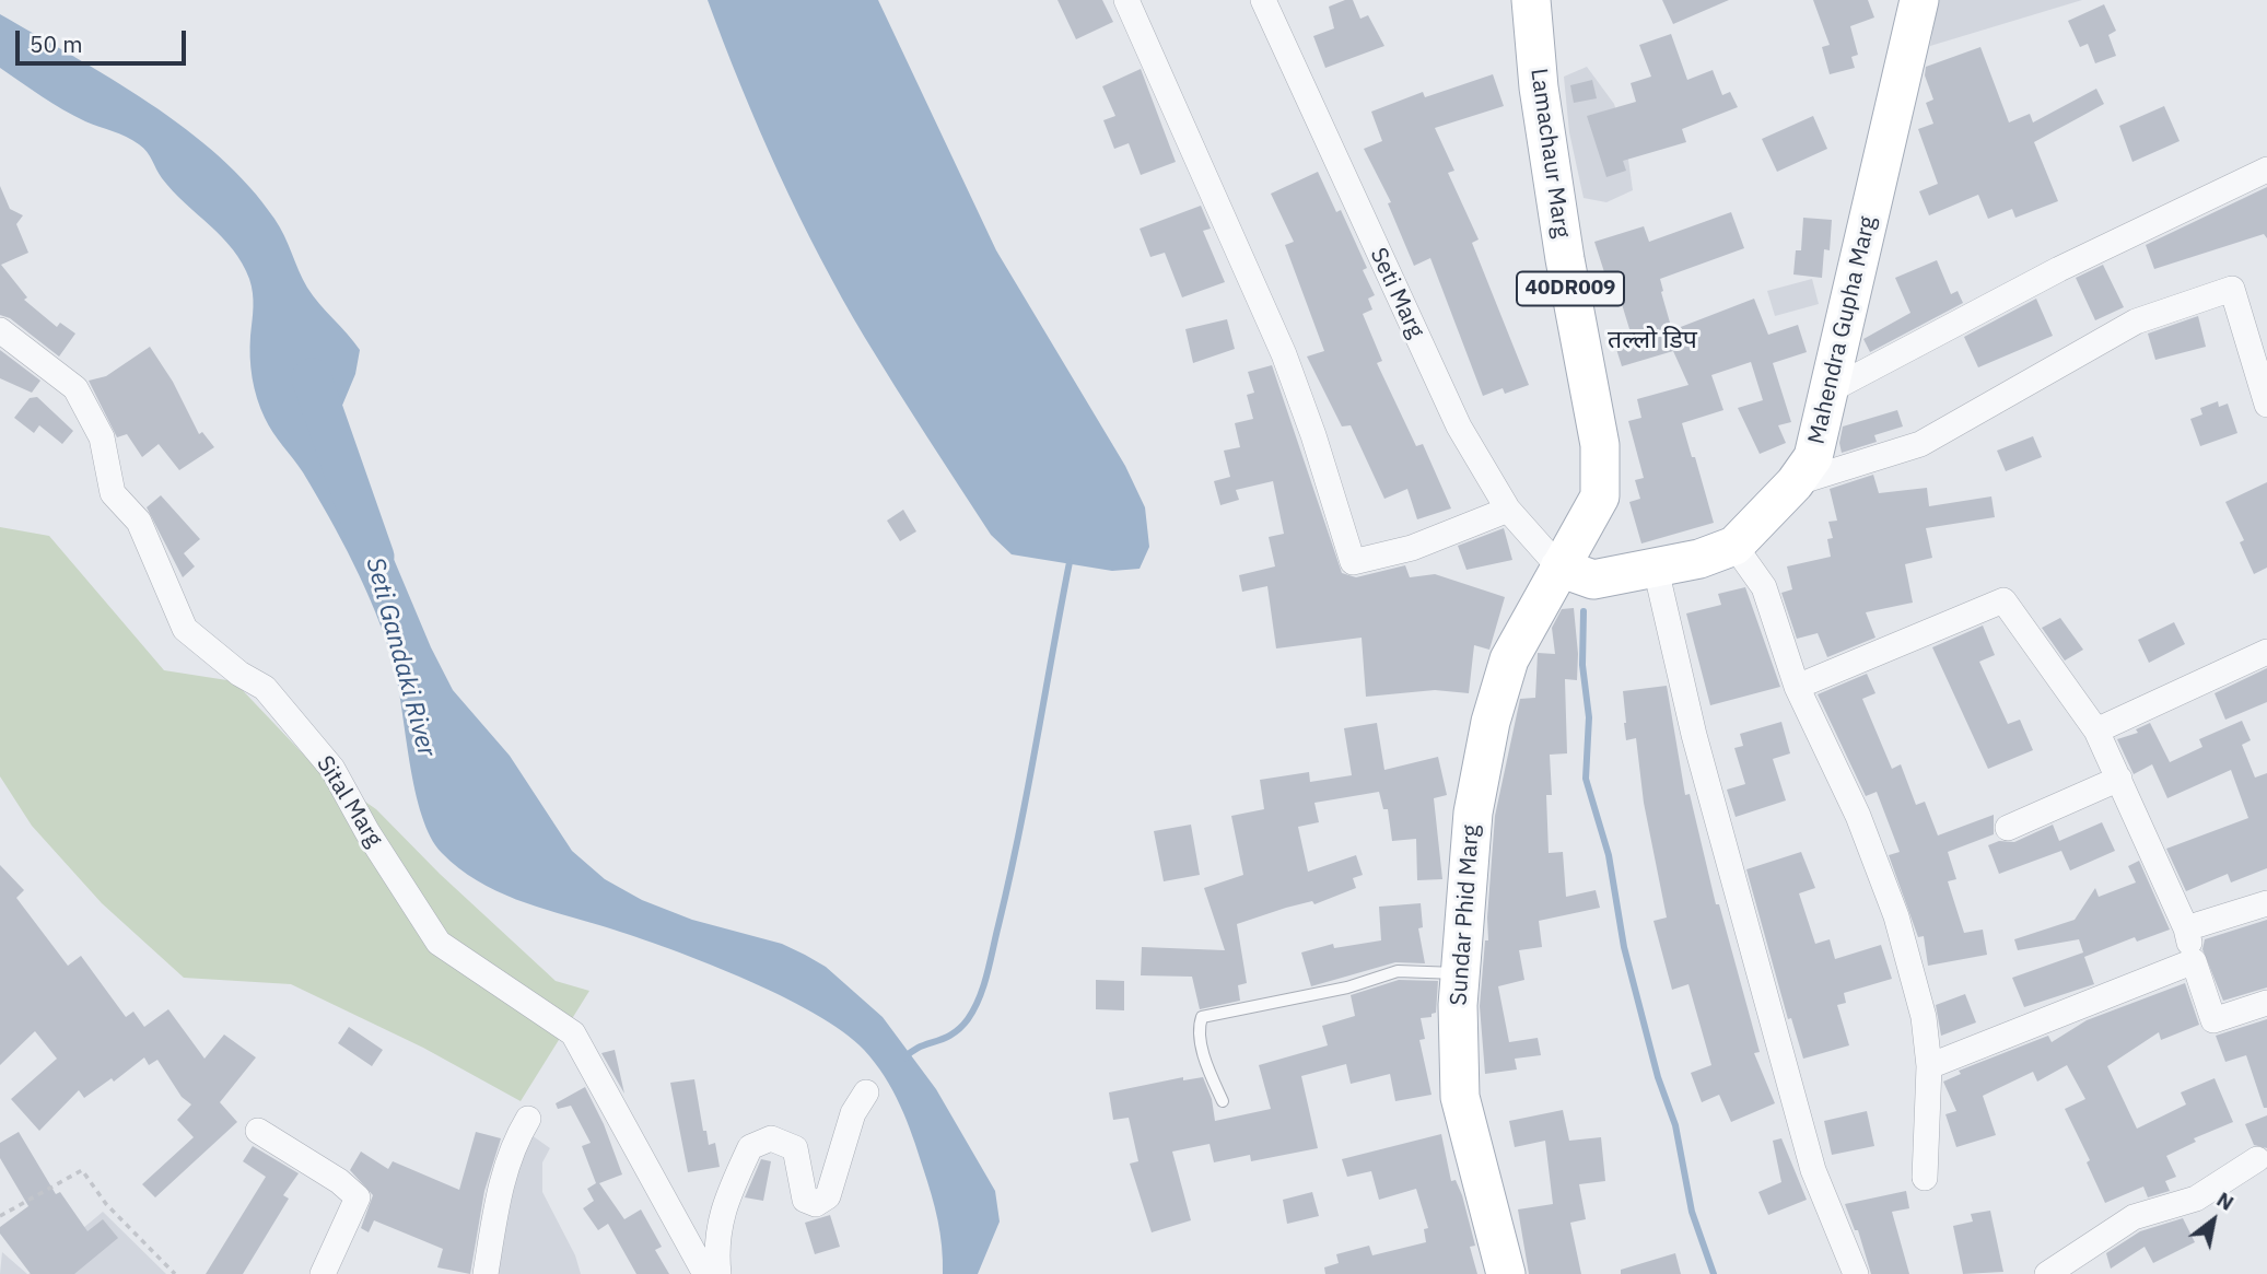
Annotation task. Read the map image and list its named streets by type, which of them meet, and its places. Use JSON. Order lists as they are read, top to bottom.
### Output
{
  "streets": {
    "main road": [
      "Lamachaur Marg",
      "40DR009",
      "Mahendra Gupha Marg",
      "Sundar Phid Marg"
    ],
    "street": ["Seti Marg", "Sital Marg"]
  },
  "crossings": [
    ["Lamachaur Marg", "Seti Marg"],
    ["Lamachaur Marg", "Mahendra Gupha Marg"],
    ["Lamachaur Marg", "Sundar Phid Marg"],
    ["Seti Marg", "Mahendra Gupha Marg"],
    ["Seti Marg", "Sundar Phid Marg"],
    ["Mahendra Gupha Marg", "Sundar Phid Marg"]
  ],
  "districts": ["तल्लो डिप"],
  "water": ["Seti Gandaki River"],
  "scale_bar": "50 m",
  "north": "top right"
}
